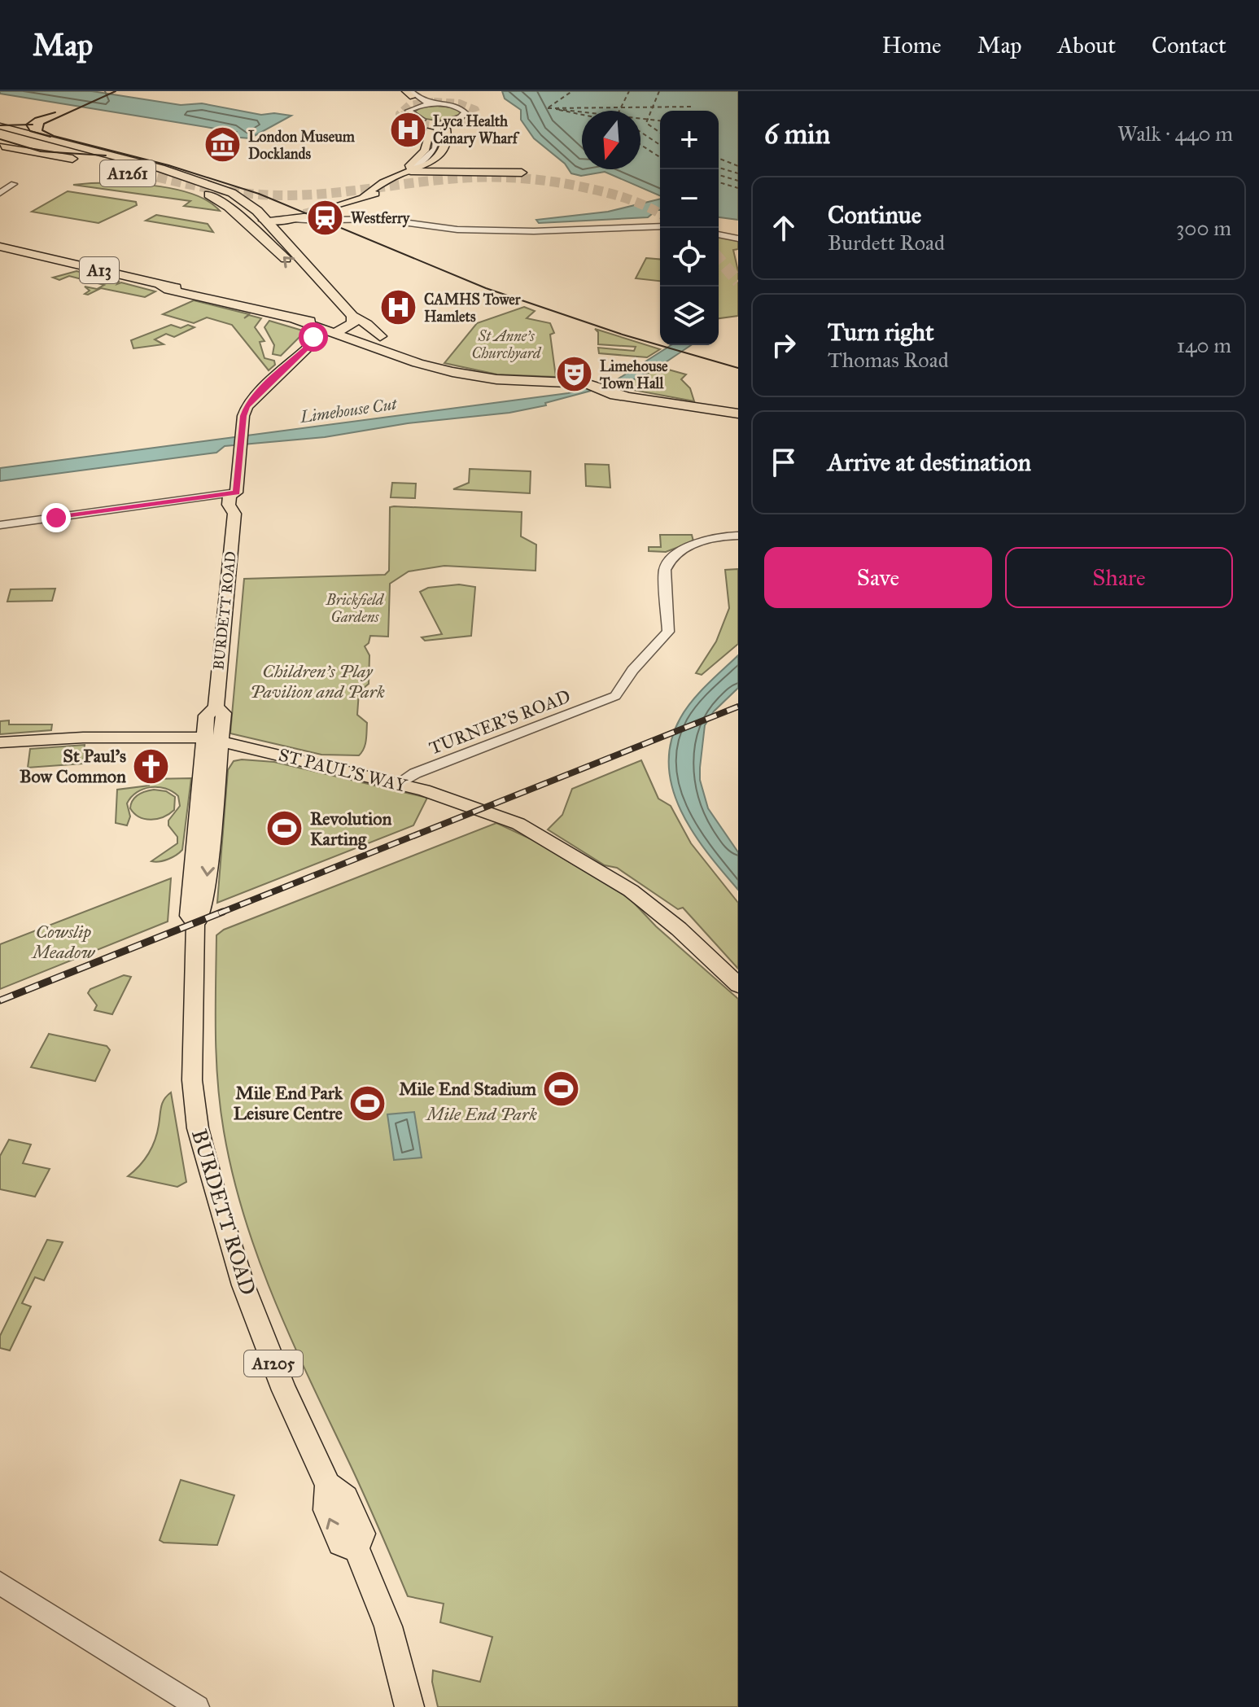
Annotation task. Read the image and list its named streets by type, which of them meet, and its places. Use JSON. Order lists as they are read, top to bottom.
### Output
{
  "streets": {
    "highway": ["A1261", "A13"],
    "main road": ["BURDETT ROAD", "ST PAUL'S WAY", "A1205"],
    "street": ["TURNER'S ROAD"]
  },
  "crossings": [
    ["A1261", "A13"],
    ["A1261", "BURDETT ROAD"],
    ["A13", "BURDETT ROAD"],
    ["BURDETT ROAD", "ST PAUL'S WAY"],
    ["TURNER'S ROAD", "ST PAUL'S WAY"]
  ],
  "water": ["Limehouse Cut"],
  "parks": [
    "St Anne's Churchyard",
    "Brickfield Gardens",
    "Children's Play Pavilion and Park",
    "Cowslip Meadow",
    "Mile End Park"
  ],
  "places": {
    "hospital": ["Lyca Health Canary Wharf", "CAMHS Tower Hamlets"],
    "museum": ["London Museum Docklands"],
    "station": ["Westferry"],
    "theatre": ["Limehouse Town Hall"],
    "church": ["St Paul's Bow Common"],
    "sports": ["Revolution Karting", "Mile End Stadium", "Mile End Park Leisure Centre"]
  },
  "north": "bottom",
  "page": {
    "header": "Map",
    "nav": [
      "Home",
      "Map",
      "About",
      "Contact"
    ],
    "heading": ["6 min", "Walk · 440 m"],
    "map_buttons": ["+", "−"],
    "list": [
      ["Continue", "Burdett Road", "300 m"],
      ["Turn right", "Thomas Road", "140 m"],
      "Arrive at destination"
    ],
    "buttons": ["Save", "Share"]
  }
}
